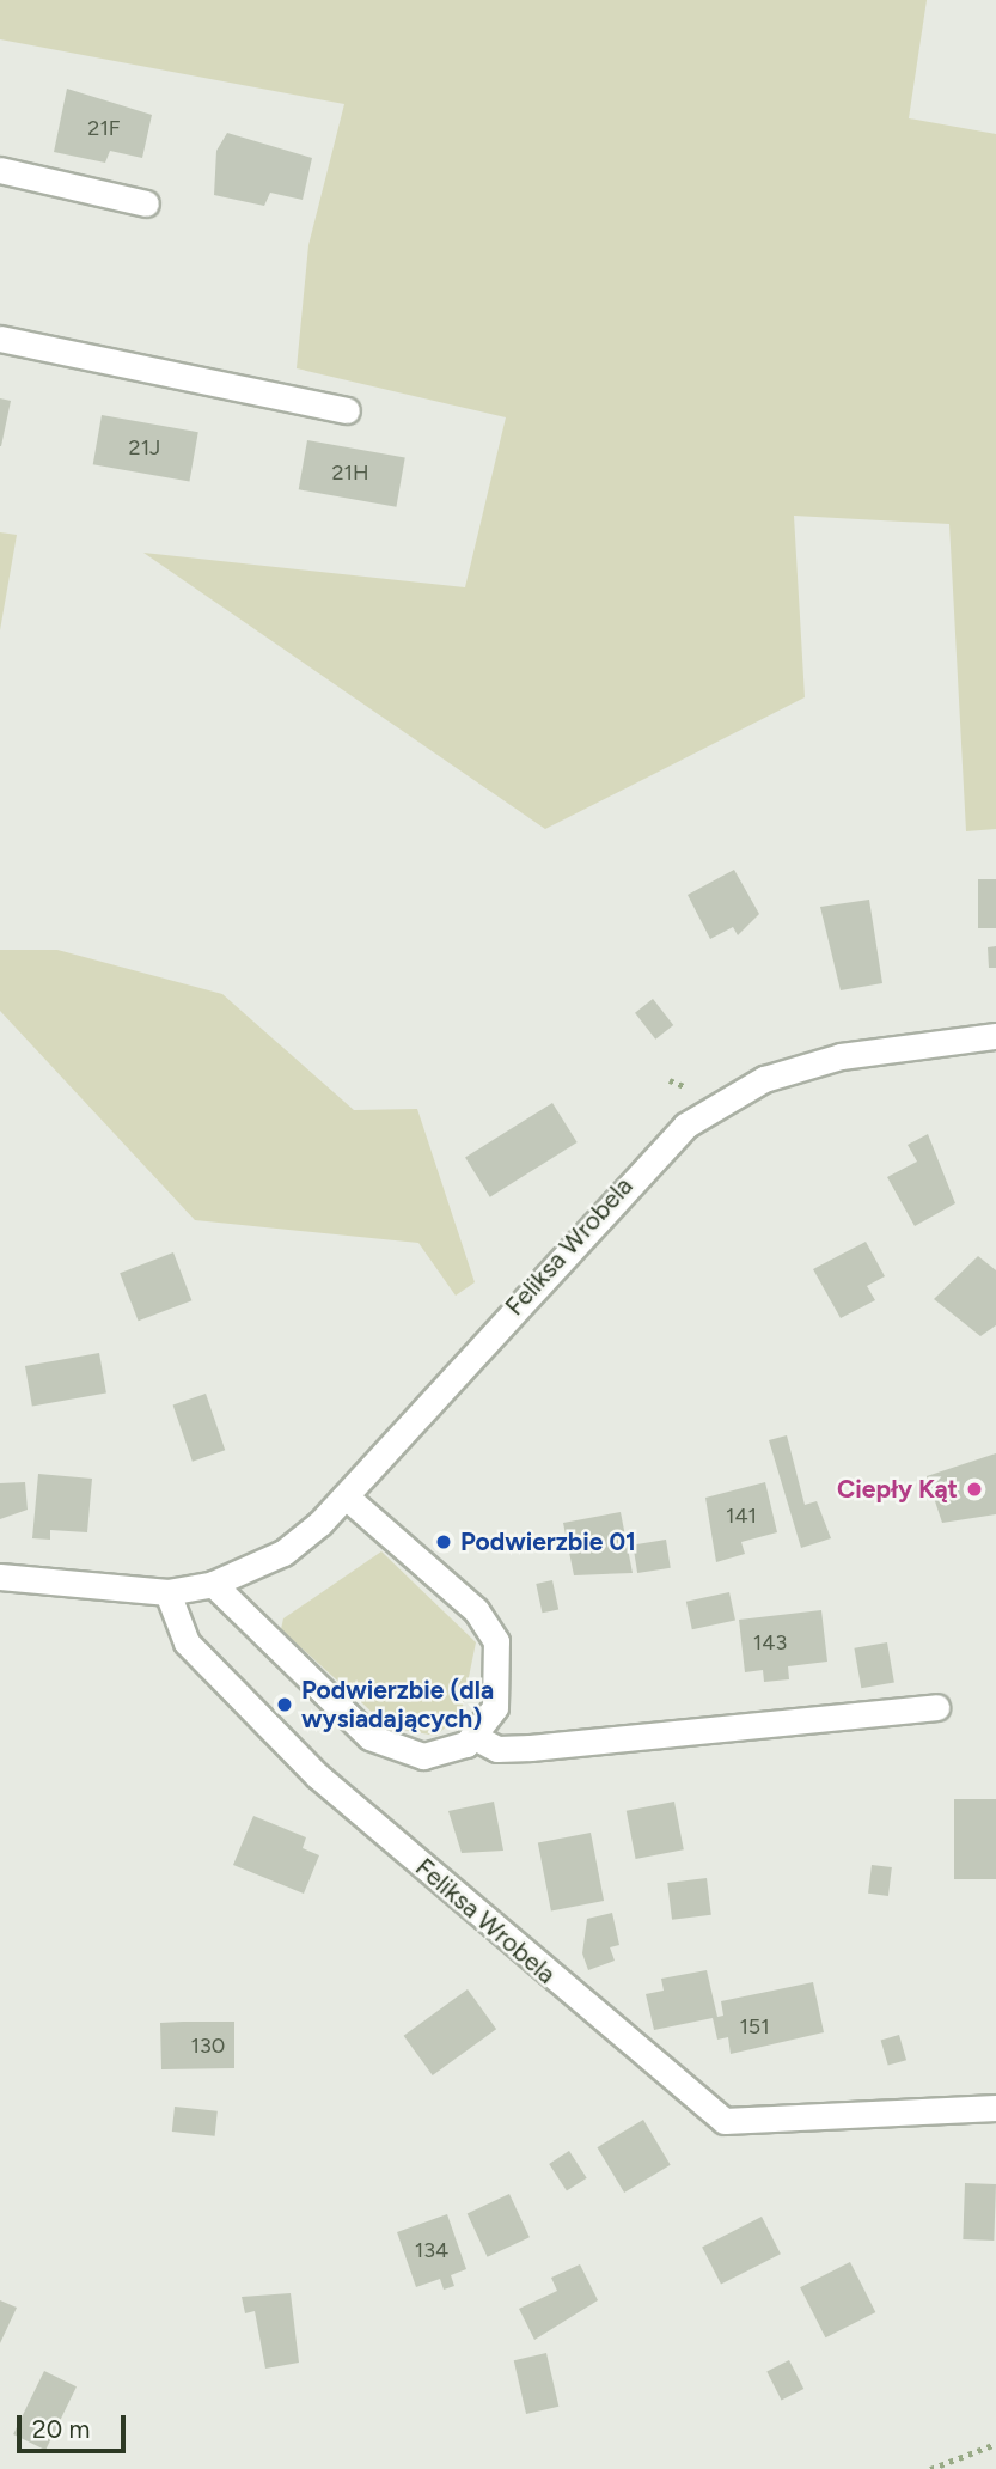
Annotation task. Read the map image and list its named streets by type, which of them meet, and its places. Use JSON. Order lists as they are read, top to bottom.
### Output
{
  "streets": {
    "street": ["Feliksa Wrobela"]
  },
  "places": ["Ciepły Kąt", "Podwierzbie 01", "Podwierzbie (dla wysiadających)"],
  "house_numbers": [
    "21F",
    "21J",
    "21H",
    "141",
    "143",
    "151",
    "130",
    "134"
  ],
  "scale_bar": "20 m"
}
